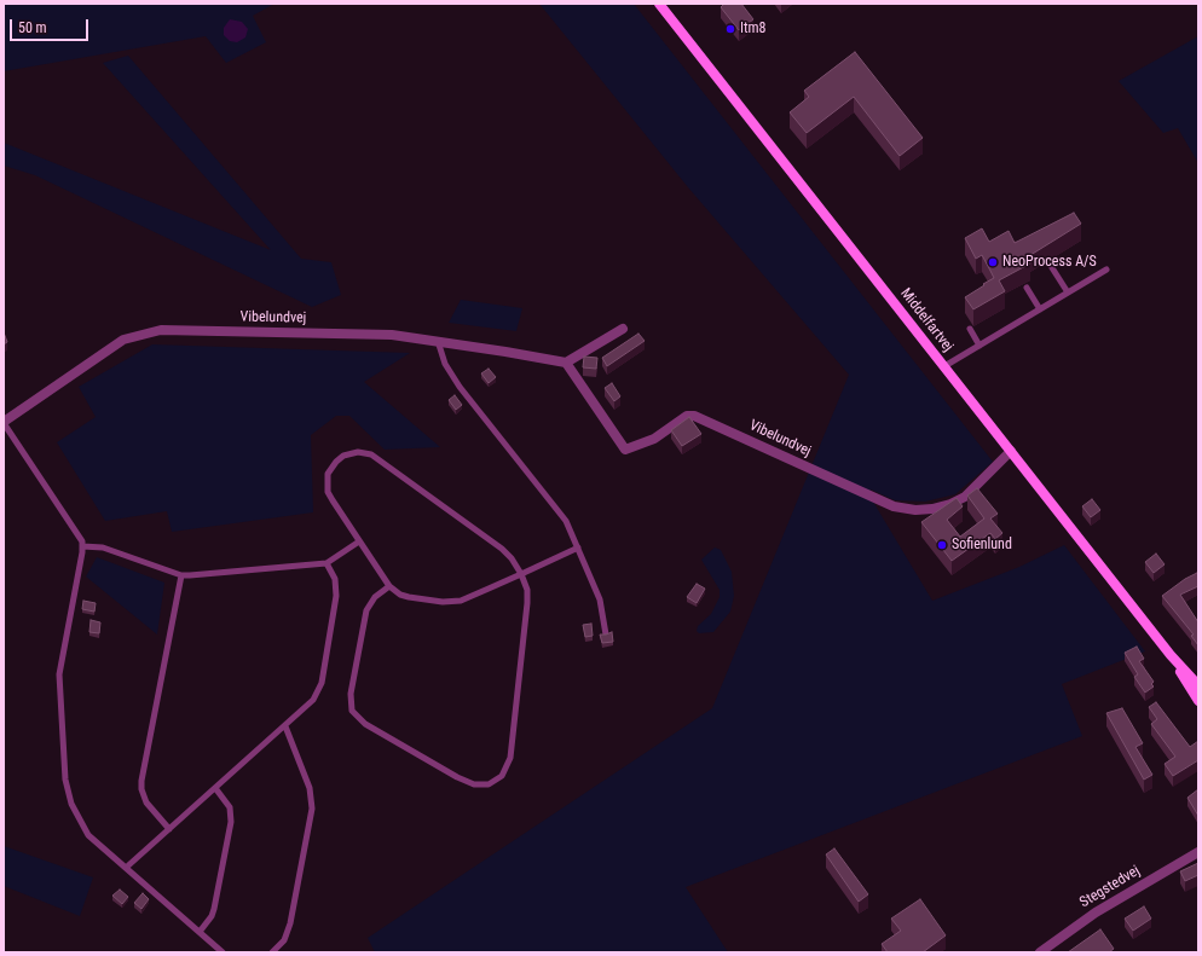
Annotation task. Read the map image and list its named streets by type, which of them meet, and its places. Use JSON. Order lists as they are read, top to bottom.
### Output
{
  "streets": {
    "main road": ["Middelfartvej"],
    "street": ["Vibelundvej", "Stegstedvej"]
  },
  "crossings": [
    ["Vibelundvej", "Middelfartvej"]
  ],
  "places": ["Itm8", "NeoProcess A/S", "Sofienlund"],
  "scale_bar": "50 m"
}
